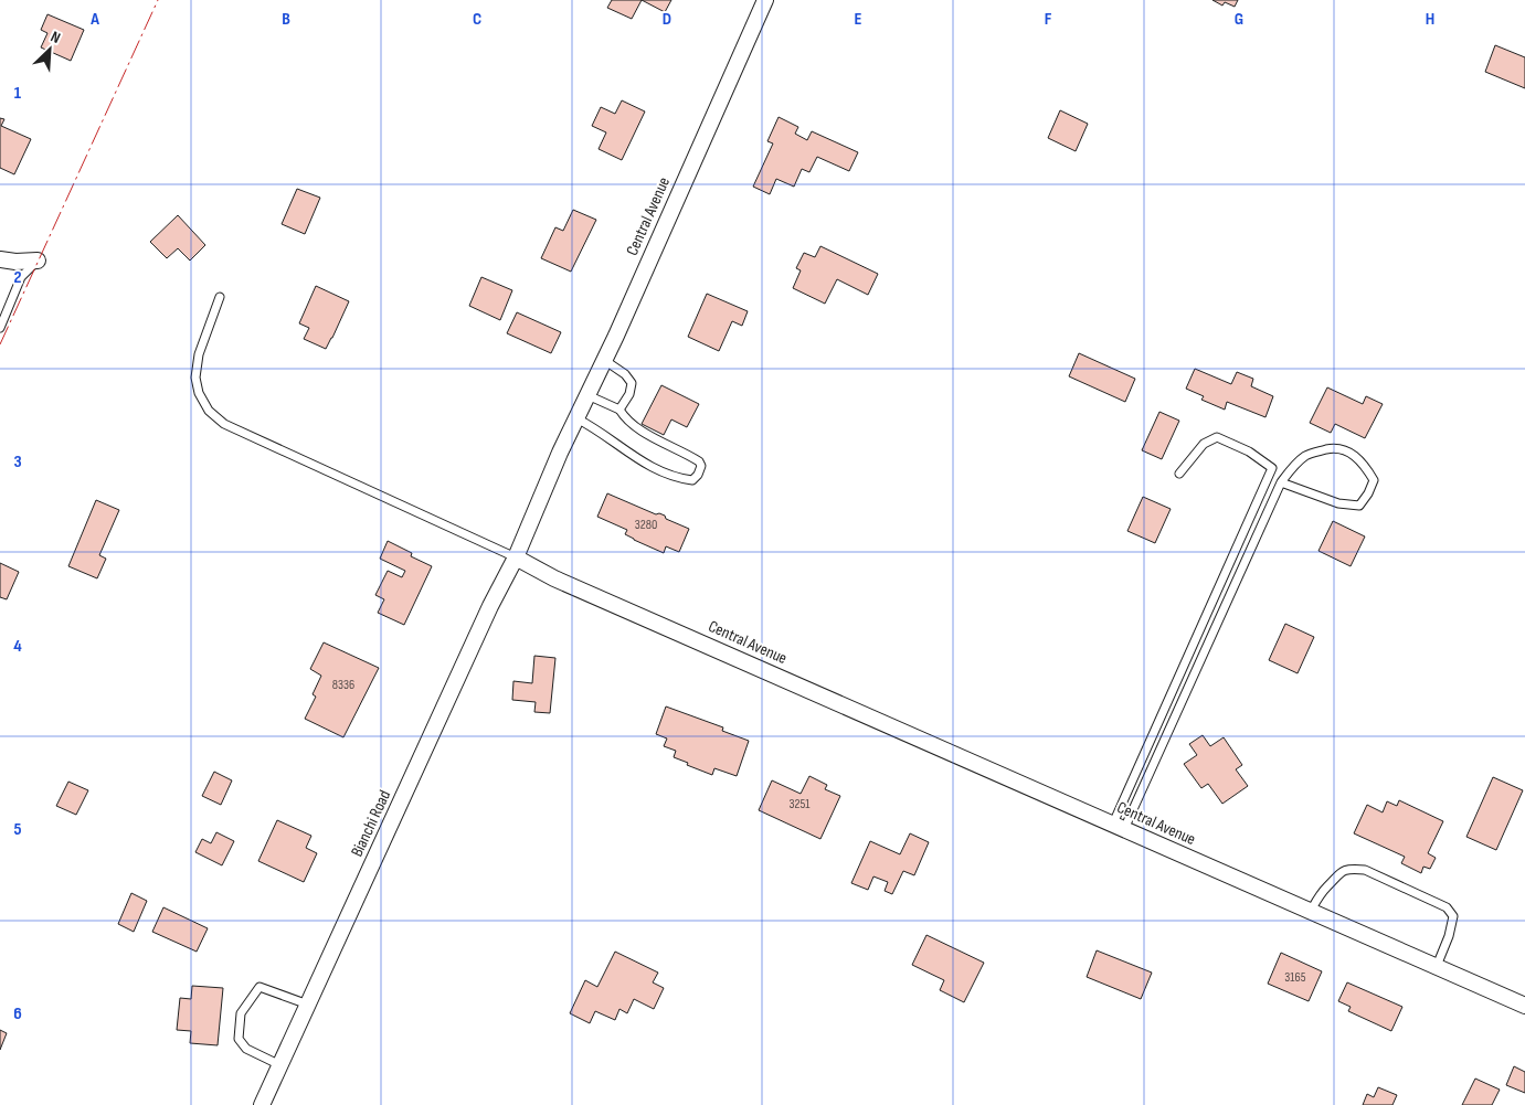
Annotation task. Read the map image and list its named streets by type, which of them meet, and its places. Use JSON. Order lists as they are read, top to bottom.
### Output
{
  "streets": {
    "street": ["Central Avenue", "Bianchi Road"]
  },
  "crossings": [
    ["Central Avenue", "Bianchi Road"]
  ],
  "house_numbers": [
    "3280",
    "8336",
    "3251",
    "3165"
  ],
  "north": "top right",
  "grid": {
    "columns": [
      "A",
      "B",
      "C",
      "D",
      "E",
      "F",
      "G",
      "H"
    ],
    "rows": [
      "1",
      "2",
      "3",
      "4",
      "5",
      "6"
    ]
  }
}
